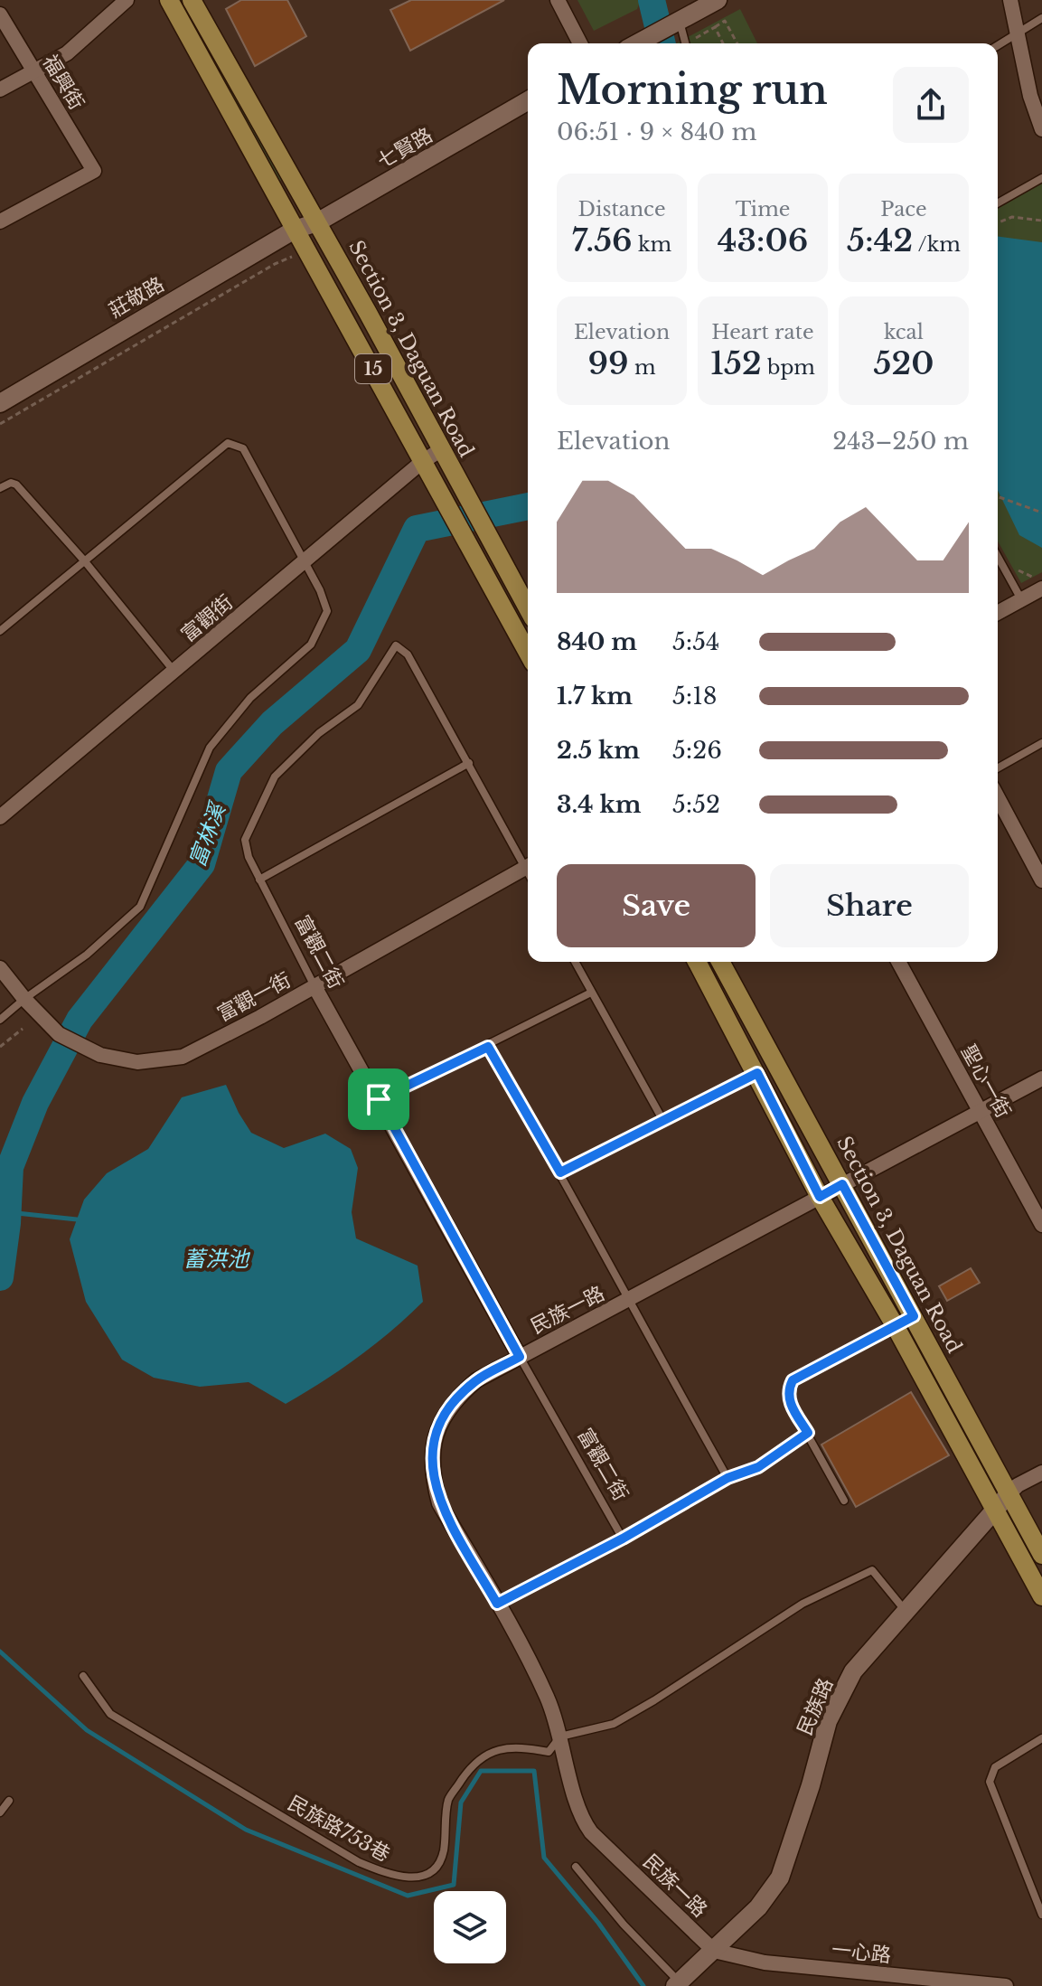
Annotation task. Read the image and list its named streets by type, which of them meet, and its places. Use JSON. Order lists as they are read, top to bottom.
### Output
{
  "streets": {
    "main road": ["Section 3, Daguan Road", "15"],
    "street": [
      "福興街",
      "七賢路",
      "莊敬路",
      "富觀街",
      "富觀二街",
      "富觀一街",
      "聖心一街",
      "民族一路",
      "民族路",
      "一心路"
    ],
    "lane": ["民族路753巷"]
  },
  "crossings": [
    ["七賢路", "莊敬路"],
    ["七賢路", "Section 3, Daguan Road"],
    ["七賢路", "15"],
    ["莊敬路", "15"],
    ["Section 3, Daguan Road", "15"],
    ["Section 3, Daguan Road", "富觀街"],
    ["Section 3, Daguan Road", "民族一路"],
    ["Section 3, Daguan Road", "民族路"],
    ["15", "富觀街"],
    ["富觀二街", "富觀一街"],
    ["富觀二街", "民族一路"],
    ["聖心一街", "民族一路"],
    ["民族一路", "民族路"],
    ["民族一路", "民族路753巷"],
    ["民族一路", "一心路"],
    ["民族路", "民族路753巷"],
    ["民族路", "一心路"]
  ],
  "water": ["富林溪", "蓄洪池"],
  "page": {
    "heading": ["Morning run", "06:51 · 9 × 840 m"],
    "stats": [
      ["Distance", "7.56 km"],
      ["Time", "43:06"],
      ["Pace", "5:42 /km"],
      ["Elevation", "99 m"],
      ["Heart rate", "152 bpm"],
      ["kcal", "520"]
    ],
    "chart": ["Elevation", "243–250 m"],
    "list": [
      {
        "name": "840 m",
        "note": "5:54"
      },
      {
        "name": "1.7 km",
        "note": "5:18"
      },
      {
        "name": "2.5 km",
        "note": "5:26"
      },
      {
        "name": "3.4 km",
        "note": "5:52"
      }
    ],
    "buttons": ["Save", "Share"]
  }
}
